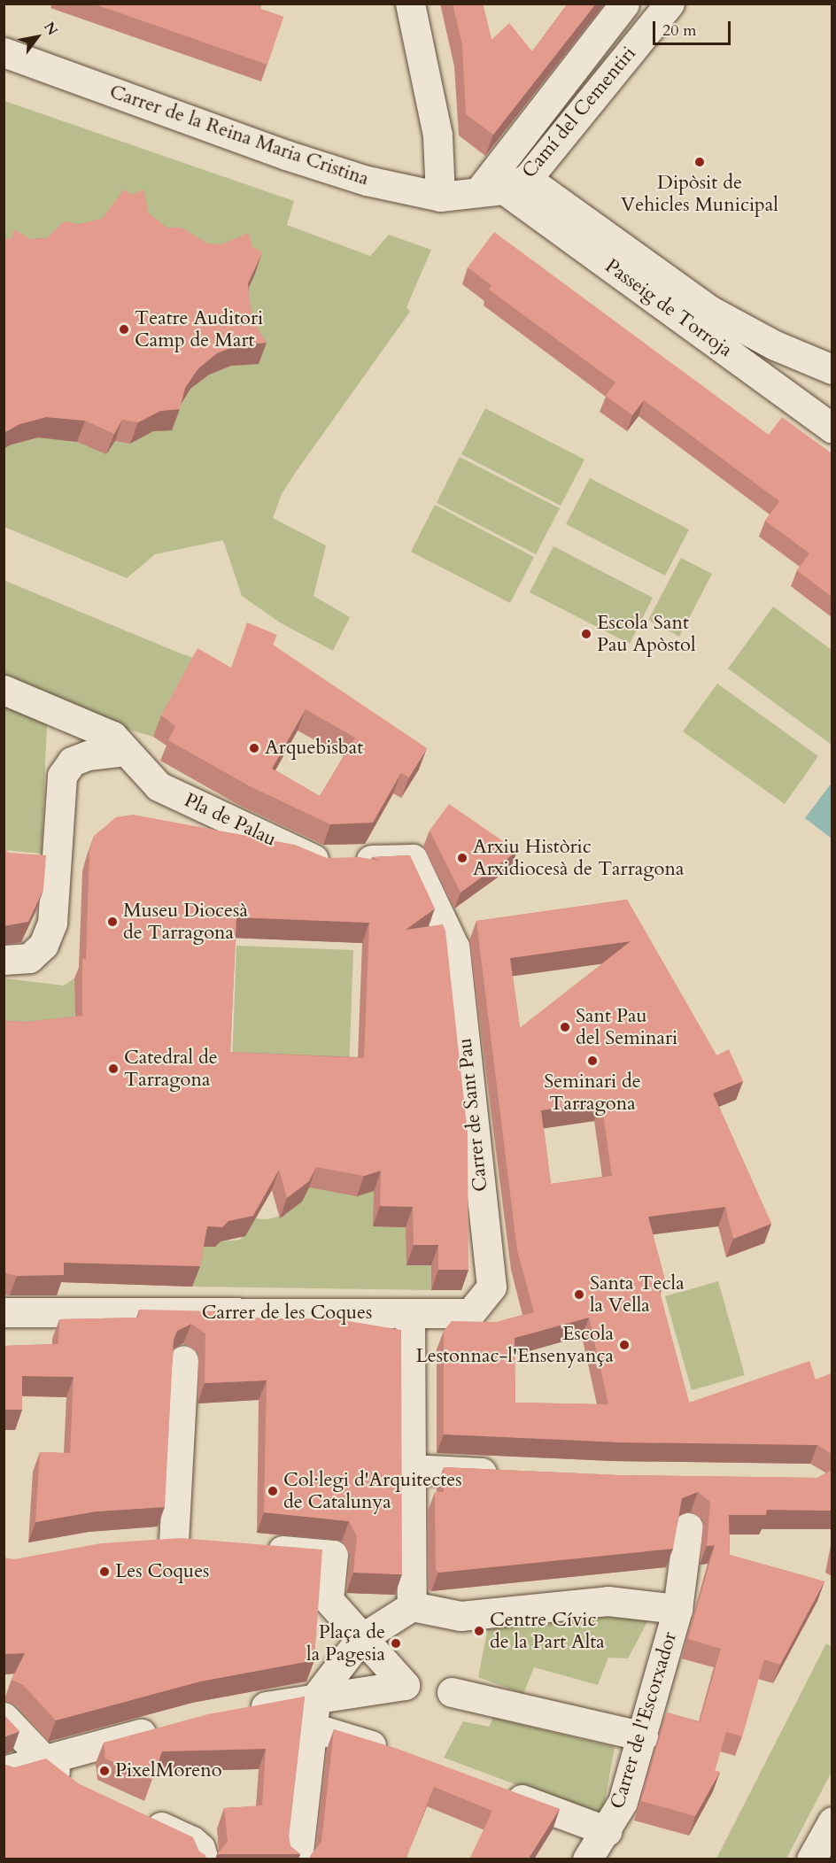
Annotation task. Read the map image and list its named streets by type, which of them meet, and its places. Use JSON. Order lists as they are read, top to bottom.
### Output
{
  "streets": {
    "street": [
      "Camí del Cementiri",
      "Carrer de la Reina Maria Cristina",
      "Passeig de Torroja",
      "Pla de Palau",
      "Carrer de Sant Pau",
      "Carrer de les Coques",
      "Carrer de l'Escorxador"
    ]
  },
  "crossings": [
    ["Camí del Cementiri", "Carrer de la Reina Maria Cristina"],
    ["Camí del Cementiri", "Passeig de Torroja"],
    ["Carrer de la Reina Maria Cristina", "Passeig de Torroja"],
    ["Pla de Palau", "Carrer de Sant Pau"],
    ["Carrer de Sant Pau", "Carrer de les Coques"]
  ],
  "places": [
    "Dipòsit de Vehicles Municipal",
    "Teatre Auditori Camp de Mart",
    "Escola Sant Pau Apòstol",
    "Arquebisbat",
    "Arxiu Històric Arxidiocesà de Tarragona",
    "Museu Diocesà de Tarragona",
    "Sant Pau del Seminari",
    "Seminari de Tarragona",
    "Catedral de Tarragona",
    "Santa Tecla la Vella",
    "Escola Lestonnac-l'Ensenyança",
    "Col·legi d'Arquitectes de Catalunya",
    "Les Coques",
    "Centre Cívic de la Part Alta",
    "Plaça de la Pagesia",
    "PixelMoreno"
  ],
  "scale_bar": "20 m",
  "north": "top right"
}
